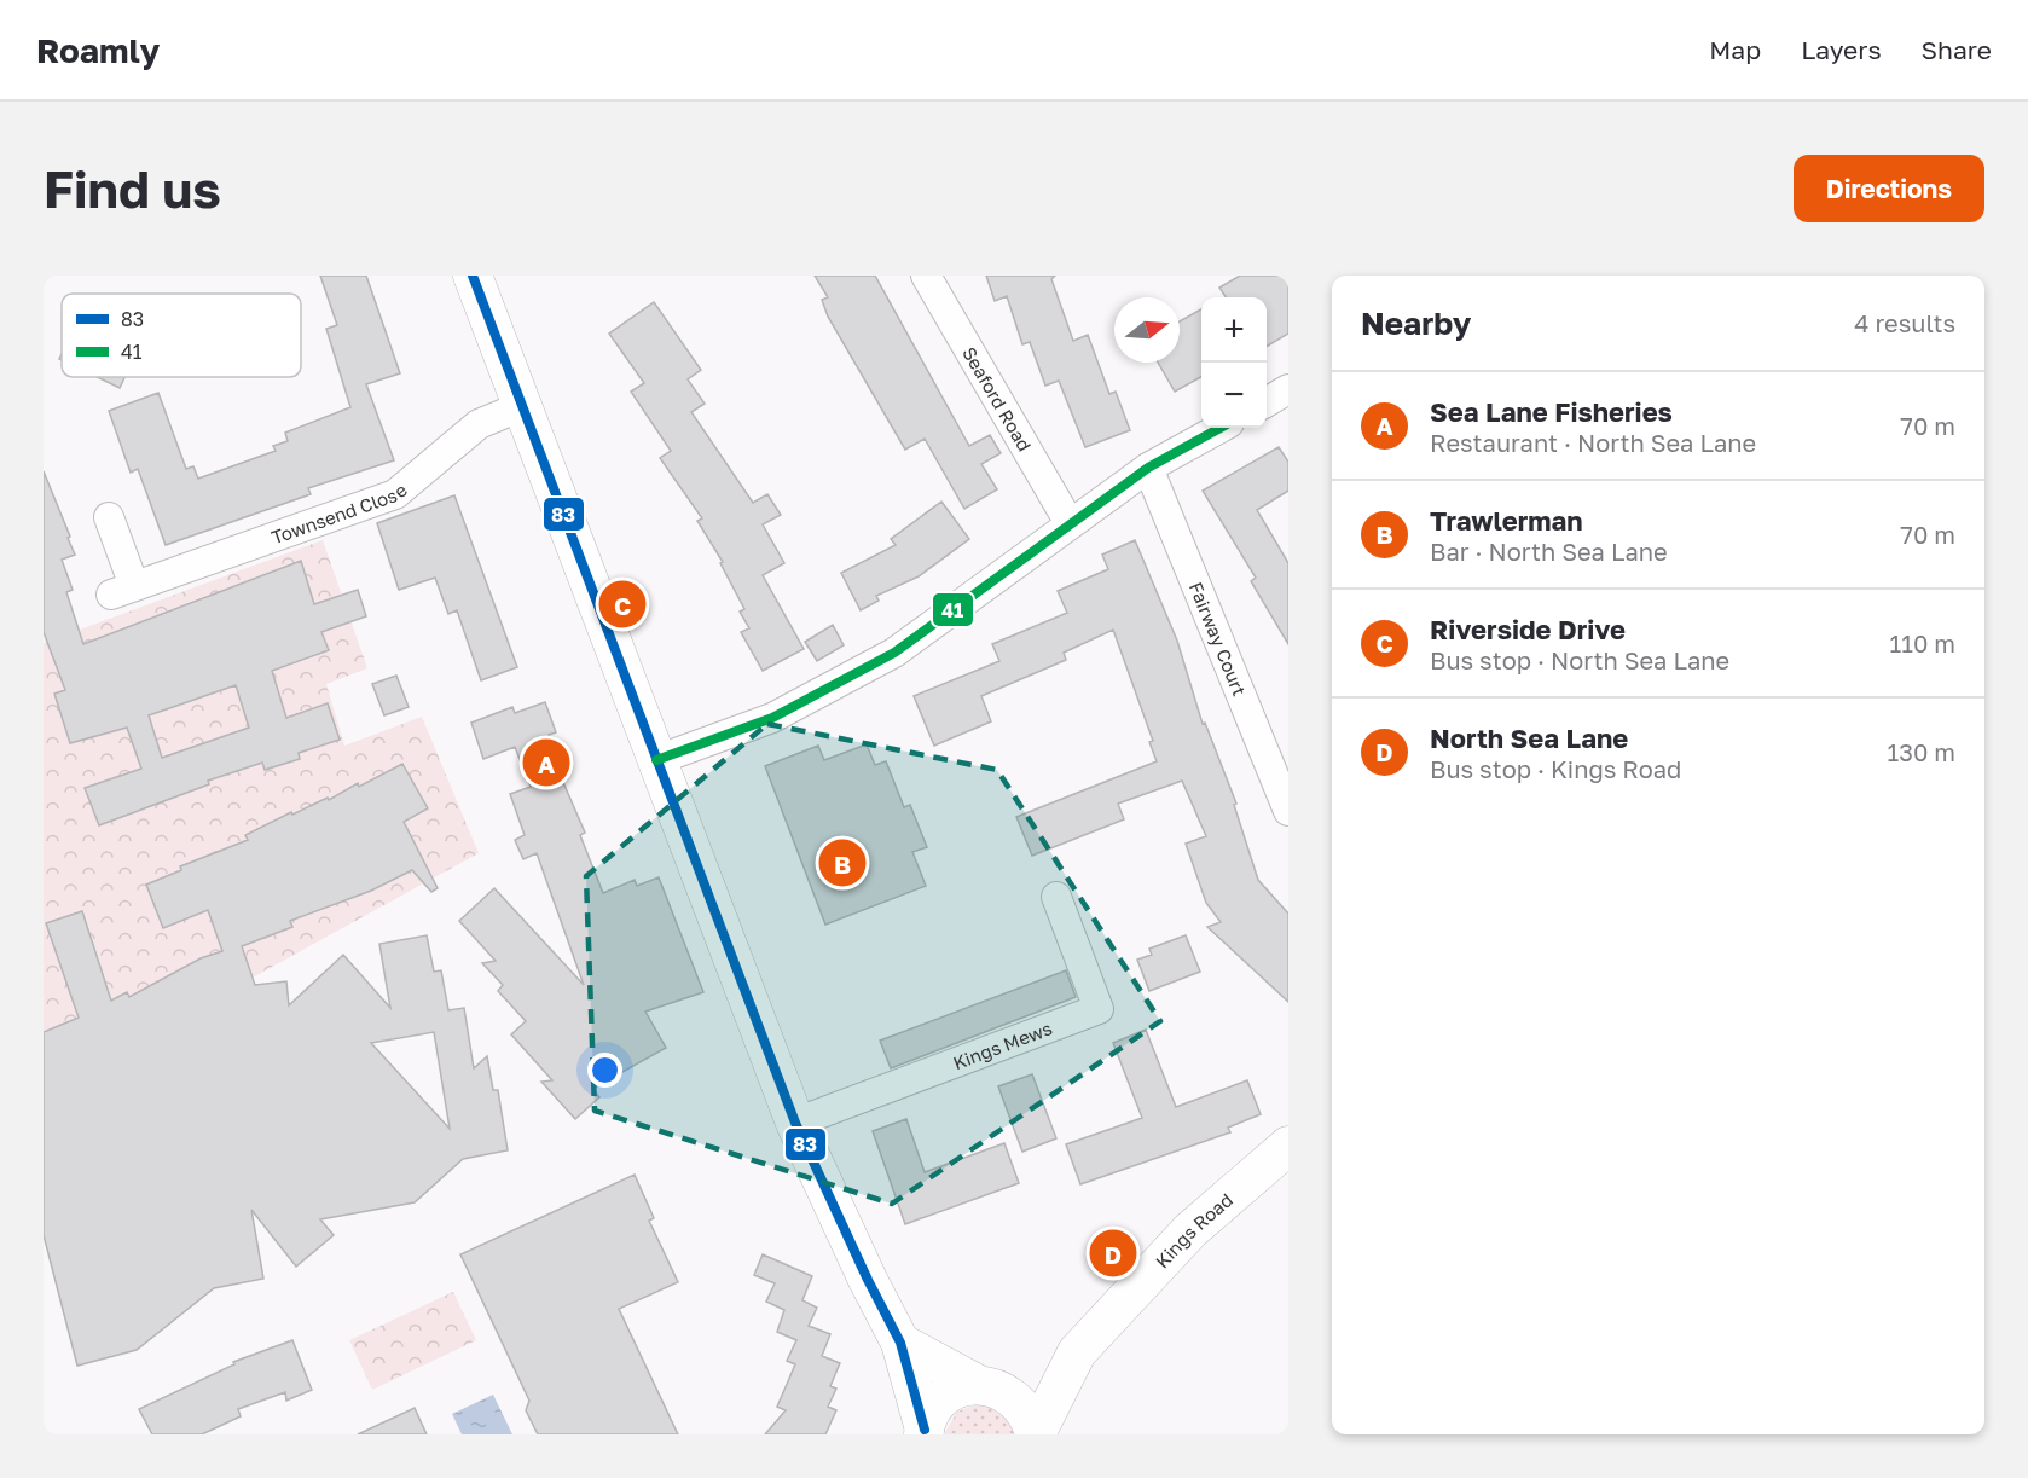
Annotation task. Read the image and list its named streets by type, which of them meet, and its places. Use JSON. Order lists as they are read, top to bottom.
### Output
{
  "streets": {
    "street": [
      "Seaford Road",
      "Townsend Close",
      "Fairway Court",
      "Kings Mews",
      "Kings Road"
    ]
  },
  "lines": ["transit line 83", "transit line 41"],
  "legend": ["83", "41"],
  "north": "right",
  "page": {
    "header": "Roamly",
    "nav": ["Map", "Layers", "Share"],
    "buttons": "Directions",
    "title": "Find us",
    "heading": ["Nearby", "4 results"],
    "map_buttons": ["+", "−"],
    "list": [
      {
        "mark": "A",
        "name": "Sea Lane Fisheries",
        "note": "Restaurant · North Sea Lane",
        "value": "70 m"
      },
      {
        "mark": "B",
        "name": "Trawlerman",
        "note": "Bar · North Sea Lane",
        "value": "70 m"
      },
      {
        "mark": "C",
        "name": "Riverside Drive",
        "note": "Bus stop · North Sea Lane",
        "value": "110 m"
      },
      {
        "mark": "D",
        "name": "North Sea Lane",
        "note": "Bus stop · Kings Road",
        "value": "130 m"
      }
    ],
    "pins": [
      "C",
      "A",
      "B",
      "D"
    ]
  }
}
